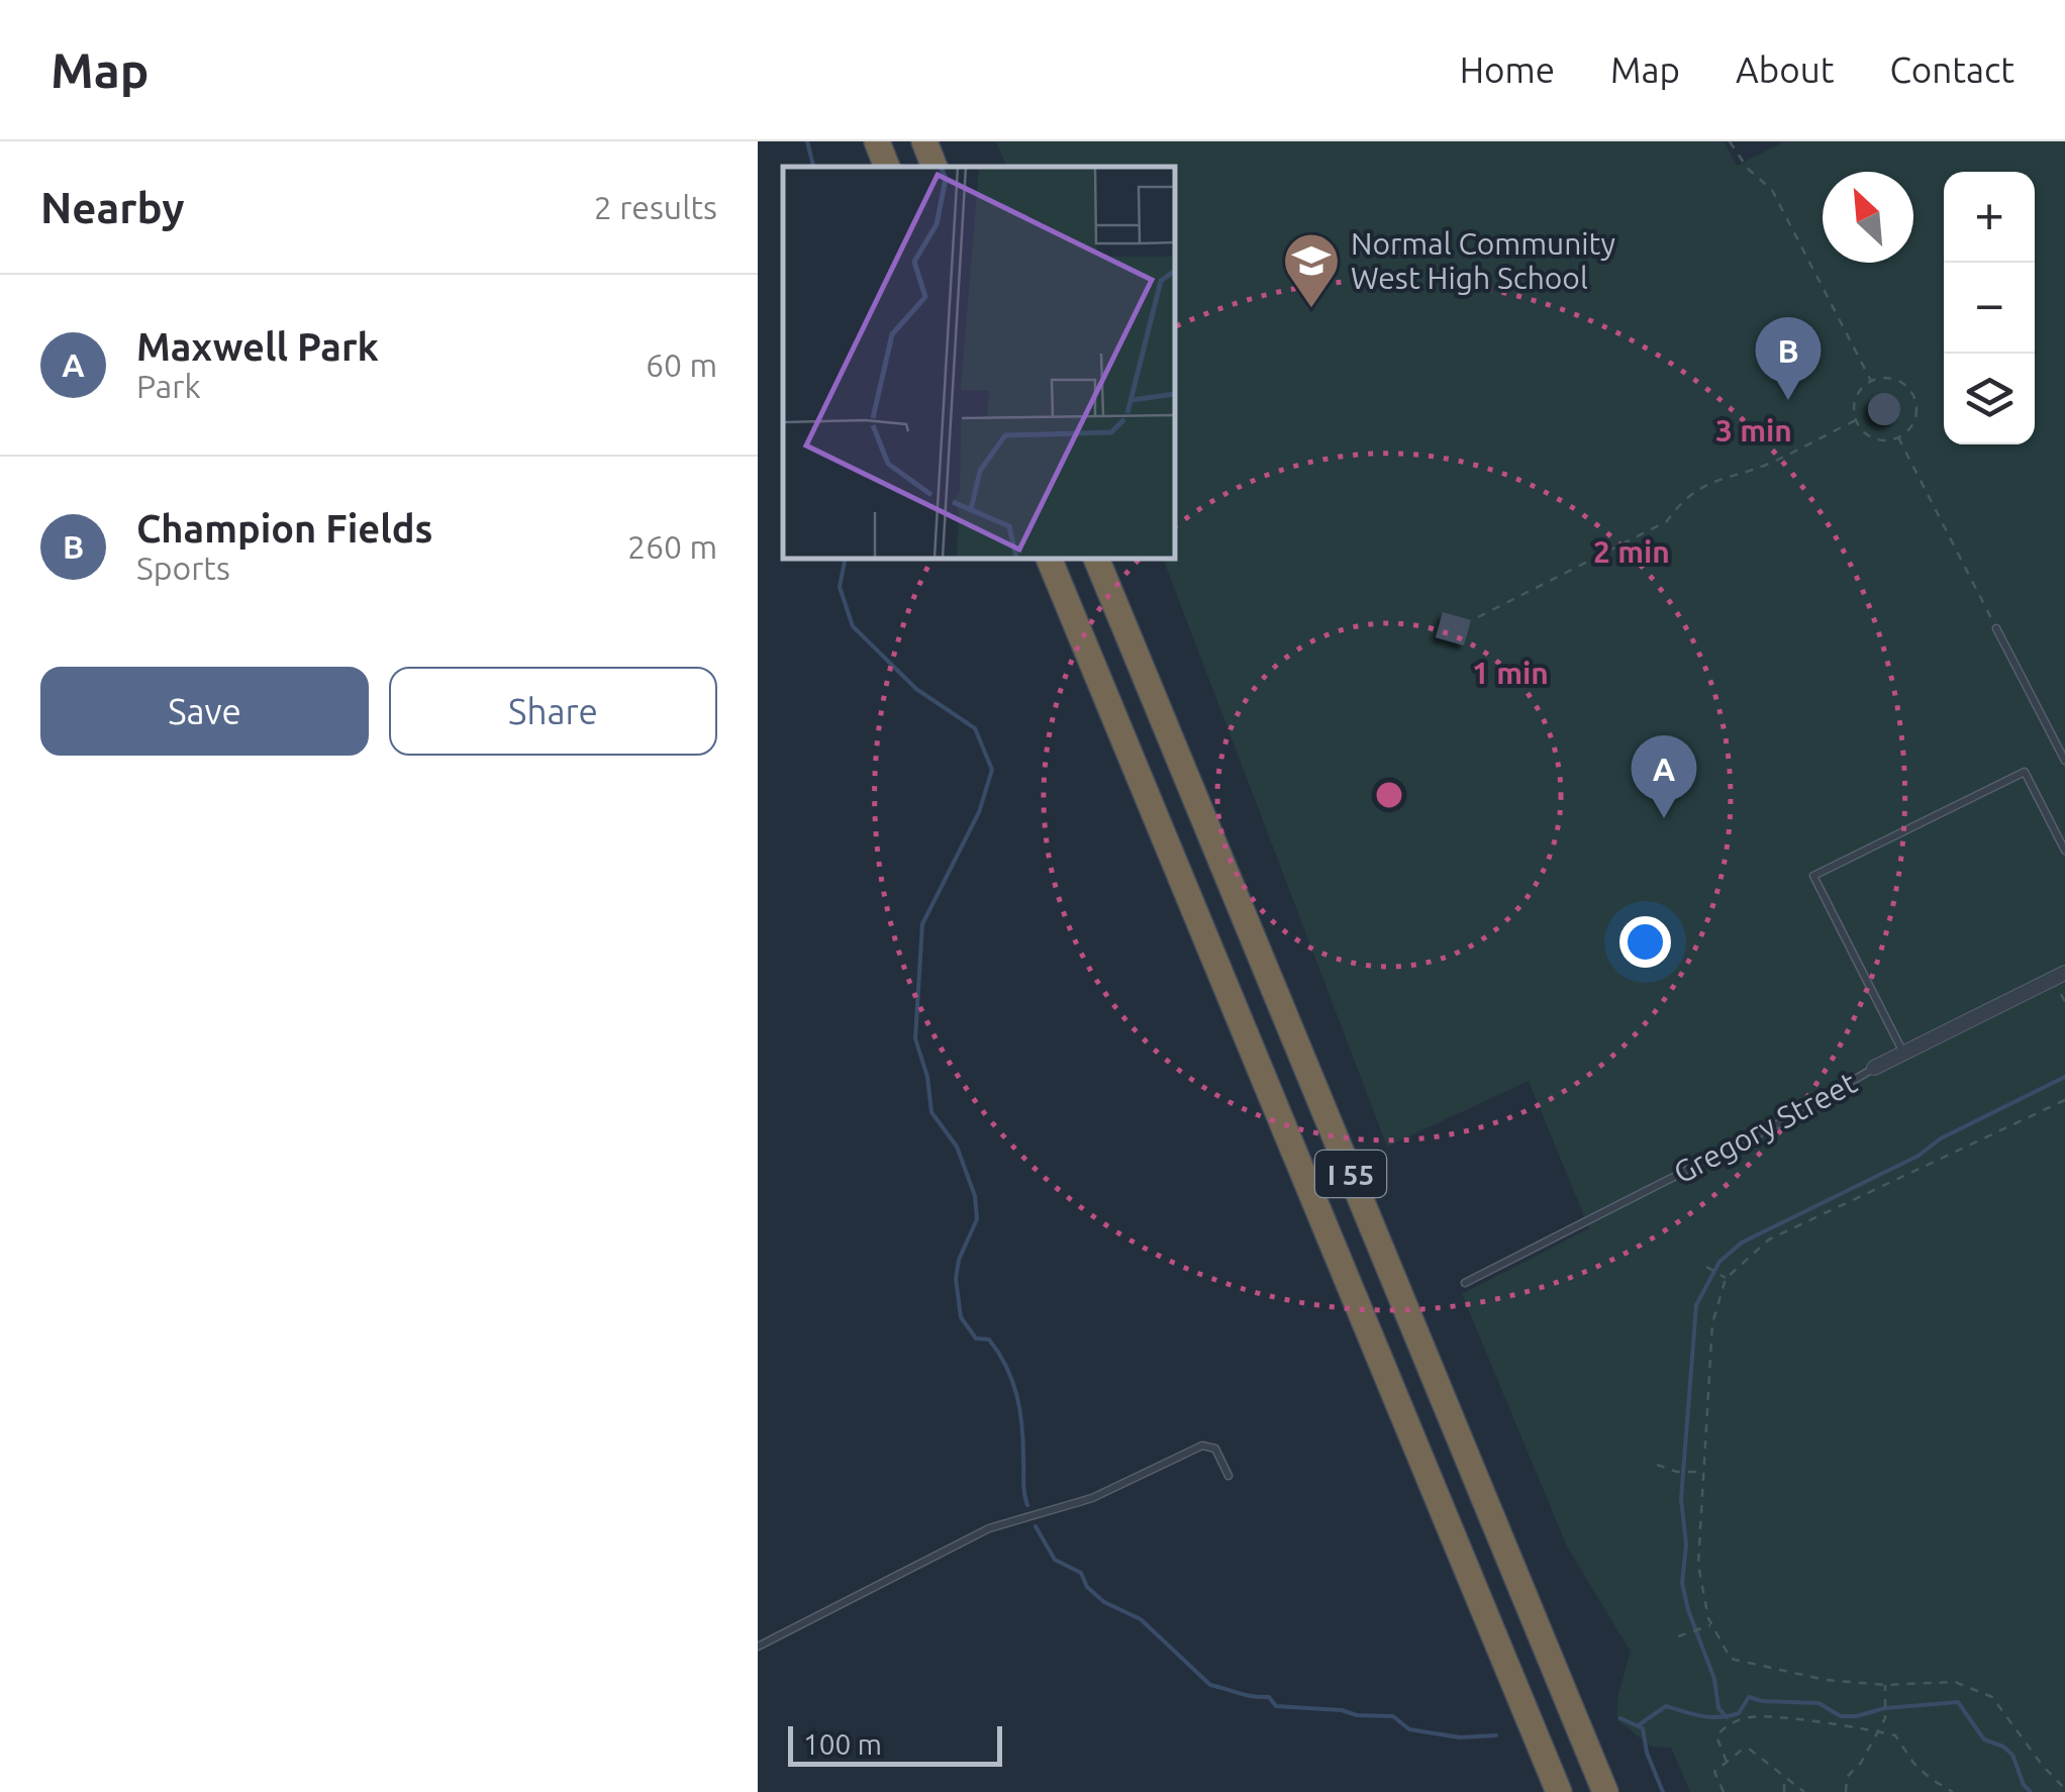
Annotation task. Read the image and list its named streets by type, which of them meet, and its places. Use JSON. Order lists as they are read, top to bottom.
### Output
{
  "streets": {
    "highway": ["I 55"],
    "street": ["Gregory Street"]
  },
  "places": {
    "school or university": ["Normal Community West High School"]
  },
  "scale_bar": "100 m",
  "north": "top left",
  "page": {
    "header": "Map",
    "nav": [
      "Home",
      "Map",
      "About",
      "Contact"
    ],
    "heading": ["Nearby", "2 results"],
    "map_buttons": ["+", "−"],
    "list": [
      {
        "mark": "A",
        "name": "Maxwell Park",
        "note": "Park",
        "value": "60 m"
      },
      {
        "mark": "B",
        "name": "Champion Fields",
        "note": "Sports",
        "value": "260 m"
      }
    ],
    "pins": ["B", "A"],
    "buttons": ["Save", "Share"],
    "scale": "100 m"
  },
  "rings": ["3 min", "2 min", "1 min"]
}
